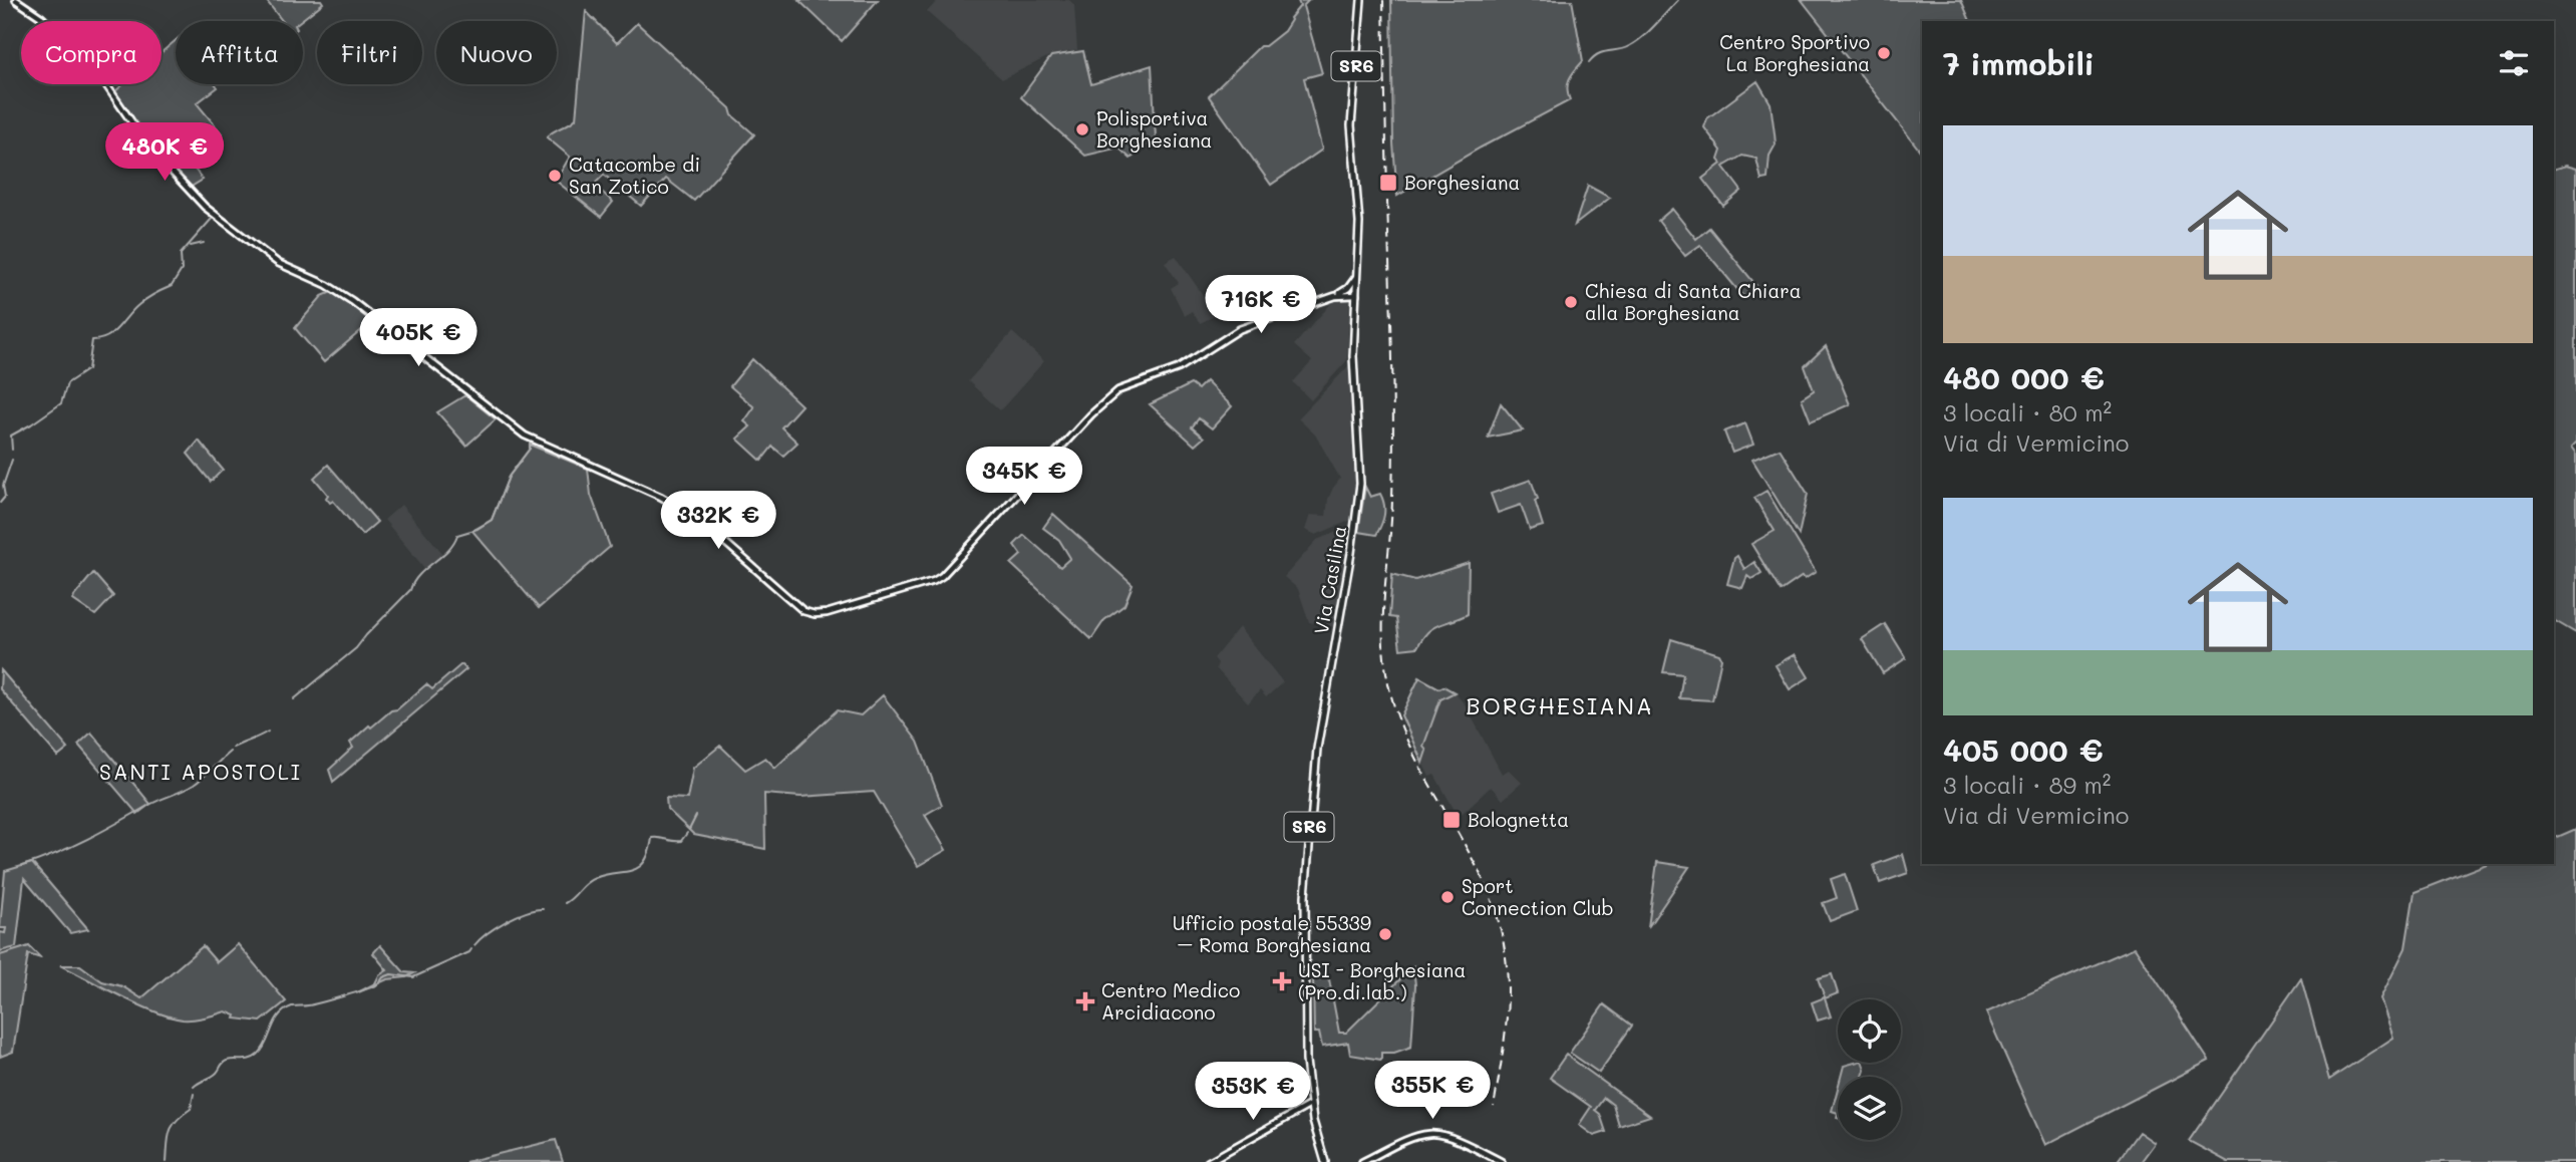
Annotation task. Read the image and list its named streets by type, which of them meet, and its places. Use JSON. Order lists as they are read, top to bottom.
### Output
{
  "streets": {
    "main road": ["SR6", "Via Casilina"]
  },
  "districts": ["BORGHESIANA", "SANTI APOSTOLI"],
  "places": {
    "other": [
      "Centro Sportivo La Borghesiana",
      "Polisportiva Borghesiana",
      "Catacombe di San Zotico",
      "Chiesa di Santa Chiara alla Borghesiana",
      "Sport Connection Club",
      "Ufficio postale 55339 – Roma Borghesiana"
    ],
    "transit": ["Borghesiana", "Bolognetta"],
    "health": ["USI - Borghesiana (Pro.di.lab.)", "Centro Medico Arcidiacono"]
  },
  "page": {
    "chip": [
      "Compra",
      "Affitta",
      "Filtri",
      "Nuovo"
    ],
    "heading": "7 immobili",
    "list": [
      {
        "name": "480 000 €",
        "note": "3 locali · 80 m² · Via di Vermicino"
      },
      {
        "name": "405 000 €",
        "note": "3 locali · 89 m² · Via di Vermicino"
      }
    ],
    "price": [
      "480K €",
      "716K €",
      "405K €",
      "345K €",
      "332K €",
      "355K €",
      "353K €"
    ]
  }
}
